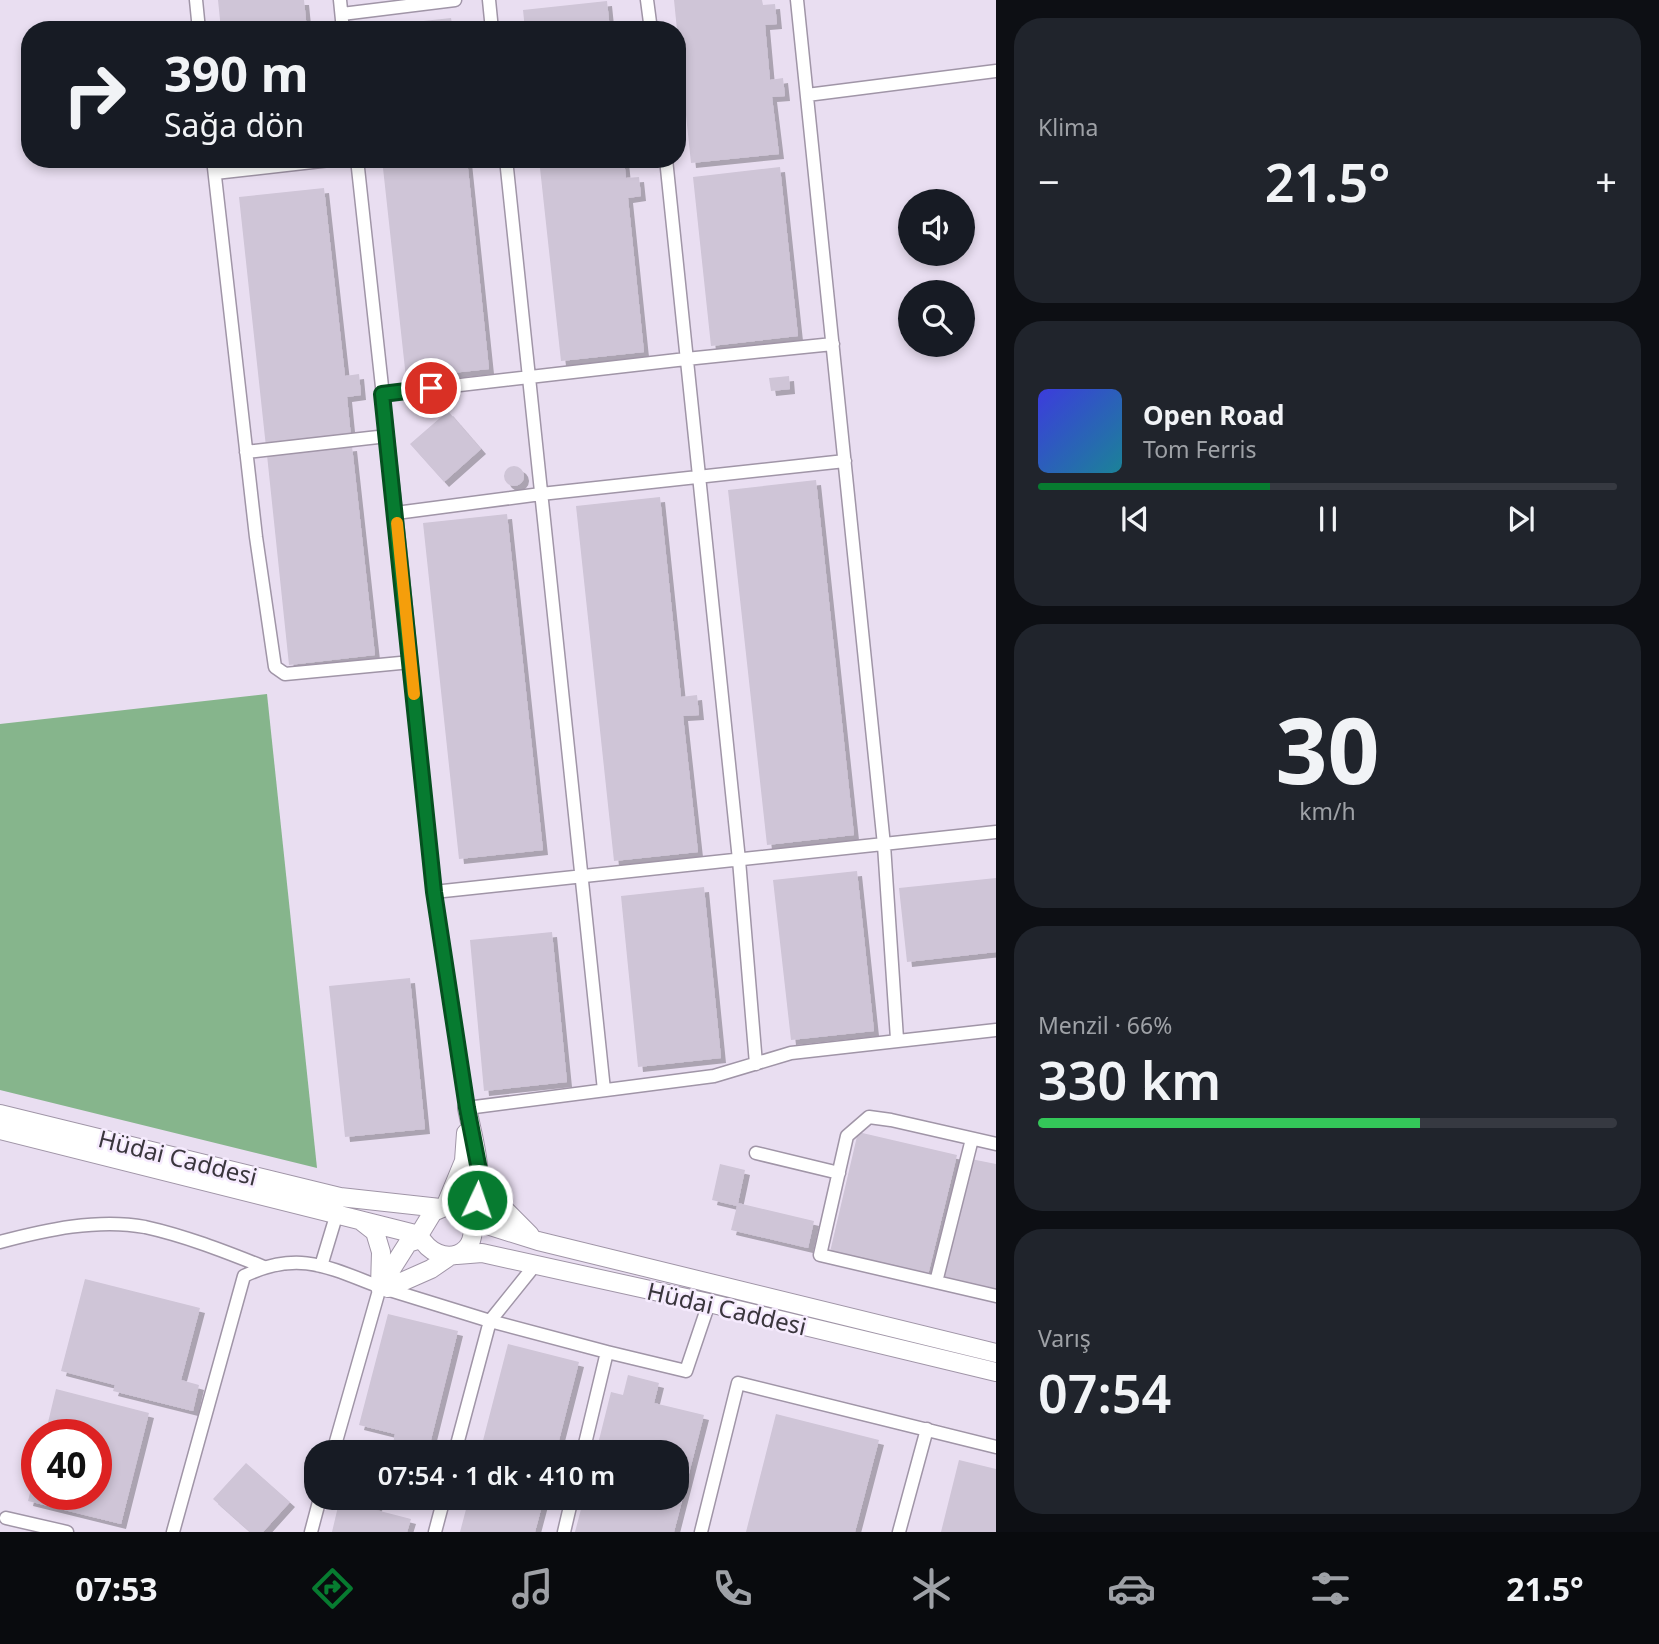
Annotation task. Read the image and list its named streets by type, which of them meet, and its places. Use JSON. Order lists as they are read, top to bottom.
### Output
{
  "streets": {
    "street": ["Hüdai Caddesi"]
  },
  "page": {
    "tile": [
      "Klima",
      ["30", "km/h"],
      ["Menzil · 66%", "330 km"],
      ["Varış", "07:54"]
    ],
    "turn": ["390 m", "Sağa dön"],
    "heat": ["−", "21.5°", "+"],
    "song": ["Open Road", "Tom Ferris"],
    "limit": "40",
    "trip": "07:54 · 1 dk · 410 m",
    "tabs": ["07:53", "21.5°"]
  }
}
